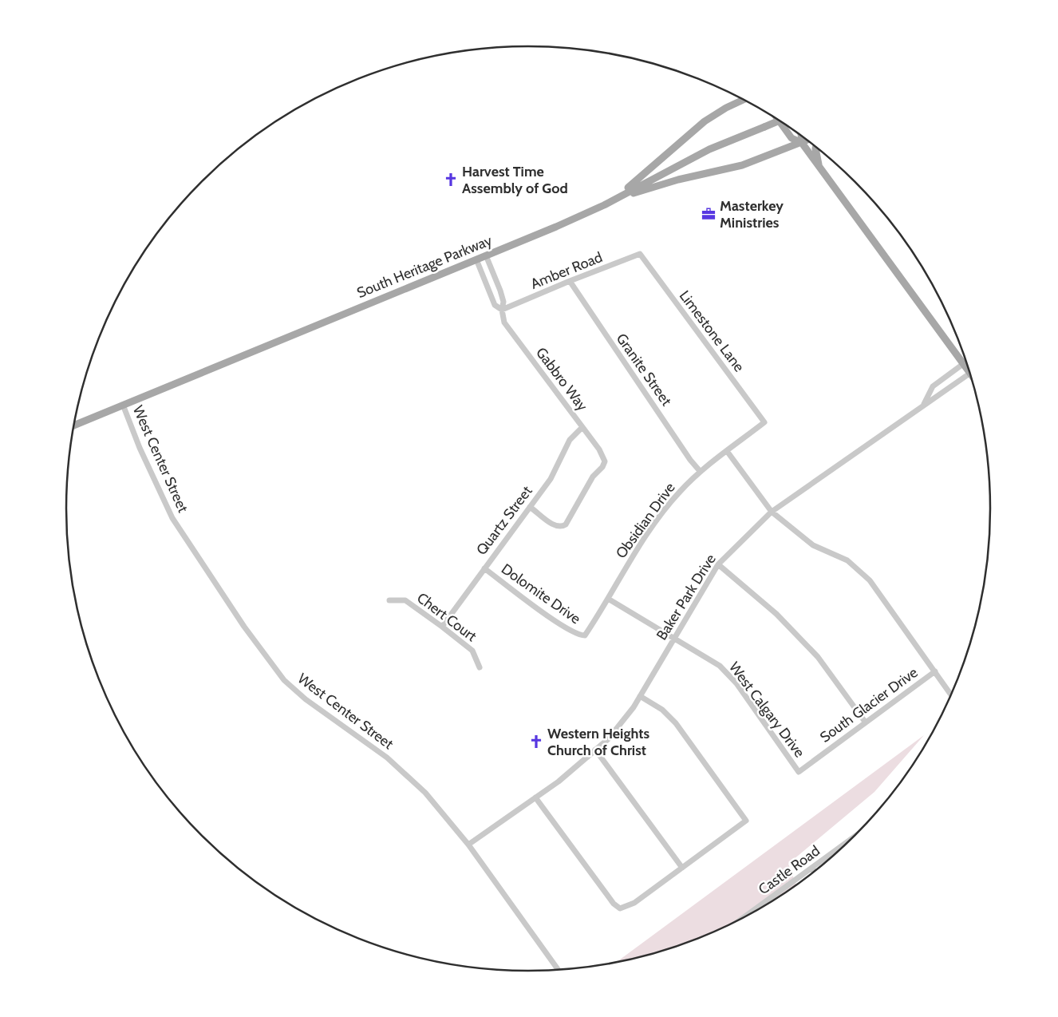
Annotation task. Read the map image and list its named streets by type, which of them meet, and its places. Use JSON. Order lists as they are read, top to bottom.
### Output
{
  "streets": {
    "main road": ["South Heritage Parkway"],
    "street": [
      "Amber Road",
      "Limestone Lane",
      "Granite Street",
      "Gabbro Way",
      "West Center Street",
      "Quartz Street",
      "Obsidian Drive",
      "Dolomite Drive",
      "Baker Park Drive",
      "Chert Court",
      "South Glacier Drive",
      "West Calgary Drive",
      "Castle Road"
    ]
  },
  "crossings": [
    ["South Heritage Parkway", "Gabbro Way"],
    ["South Heritage Parkway", "West Center Street"],
    ["Amber Road", "Limestone Lane"],
    ["Amber Road", "Granite Street"],
    ["Amber Road", "Gabbro Way"],
    ["Limestone Lane", "Obsidian Drive"],
    ["Granite Street", "Obsidian Drive"],
    ["Gabbro Way", "Quartz Street"],
    ["West Center Street", "Baker Park Drive"],
    ["Quartz Street", "Dolomite Drive"],
    ["Quartz Street", "Chert Court"],
    ["Obsidian Drive", "Dolomite Drive"],
    ["Obsidian Drive", "West Calgary Drive"],
    ["Baker Park Drive", "West Calgary Drive"],
    ["South Glacier Drive", "West Calgary Drive"]
  ],
  "places": {
    "church": ["Harvest Time Assembly of God", "Western Heights Church of Christ"],
    "office": ["Masterkey Ministries"]
  }
}
